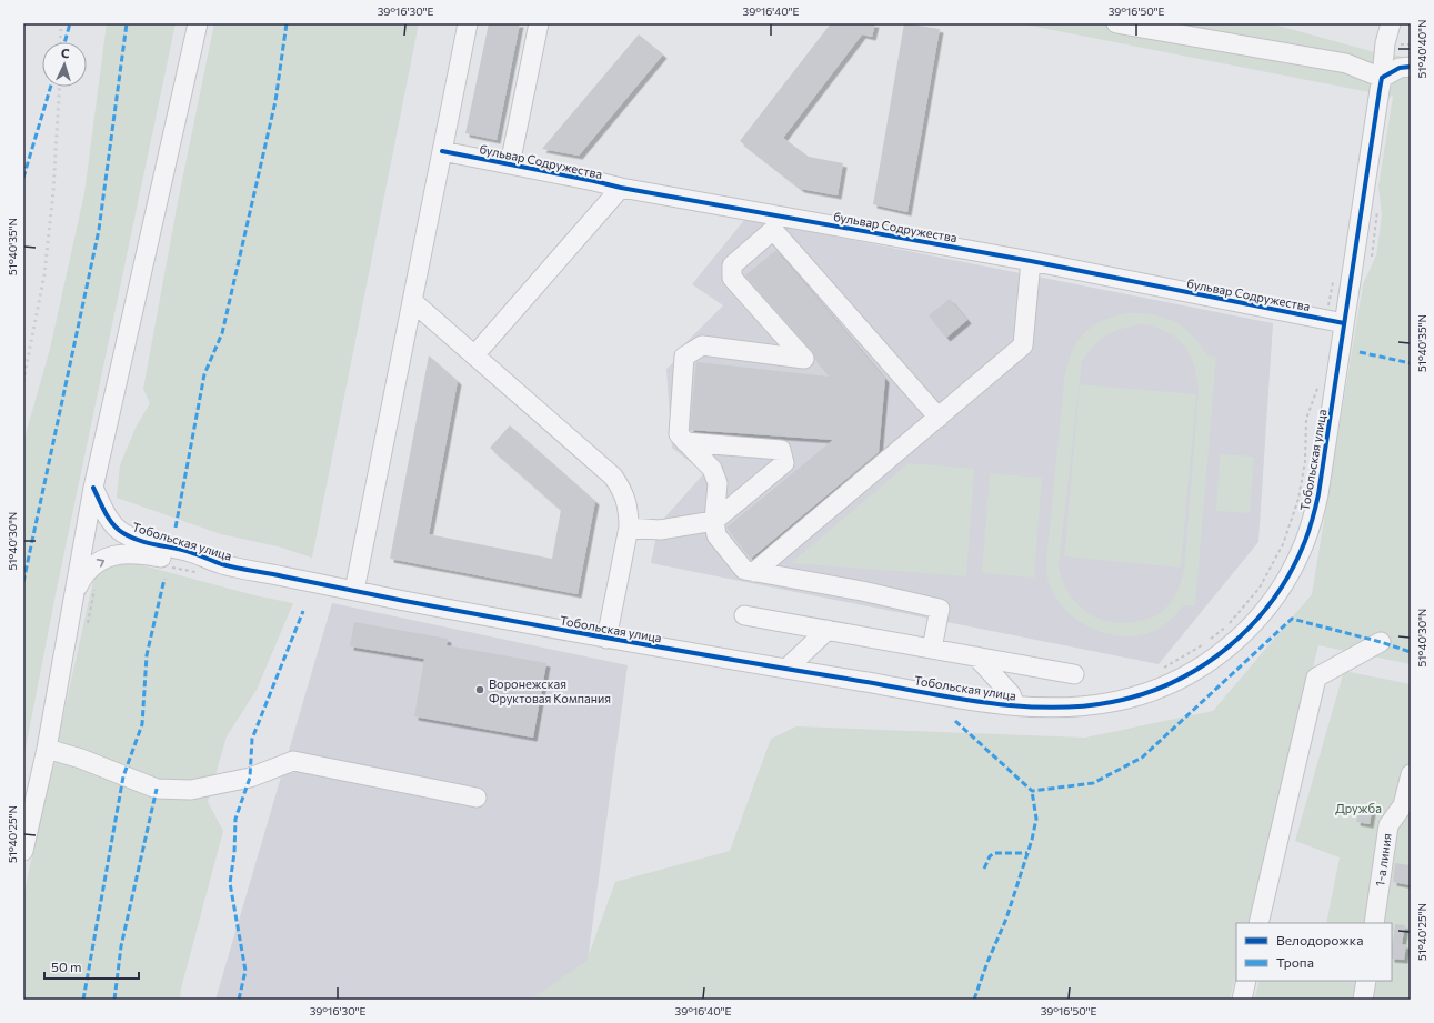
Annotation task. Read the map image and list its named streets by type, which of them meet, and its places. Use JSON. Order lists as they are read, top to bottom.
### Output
{
  "streets": {
    "street": ["бульвар Содружества", "Тобольская улица", "1-а линия"]
  },
  "crossings": [
    ["бульвар Содружества", "Тобольская улица"]
  ],
  "parks": ["Дружба"],
  "places": ["Воронежская Фруктовая Компания"],
  "legend": ["Велодорожка", "Тропа"],
  "scale_bar": "50 m",
  "north": "top",
  "coordinates": [
    "39°16'30\"E",
    "39°16'40\"E",
    "39°16'50\"E",
    "51°40'40\"N",
    "51°40'35\"N",
    "51°40'30\"N",
    "51°40'25\"N"
  ]
}
